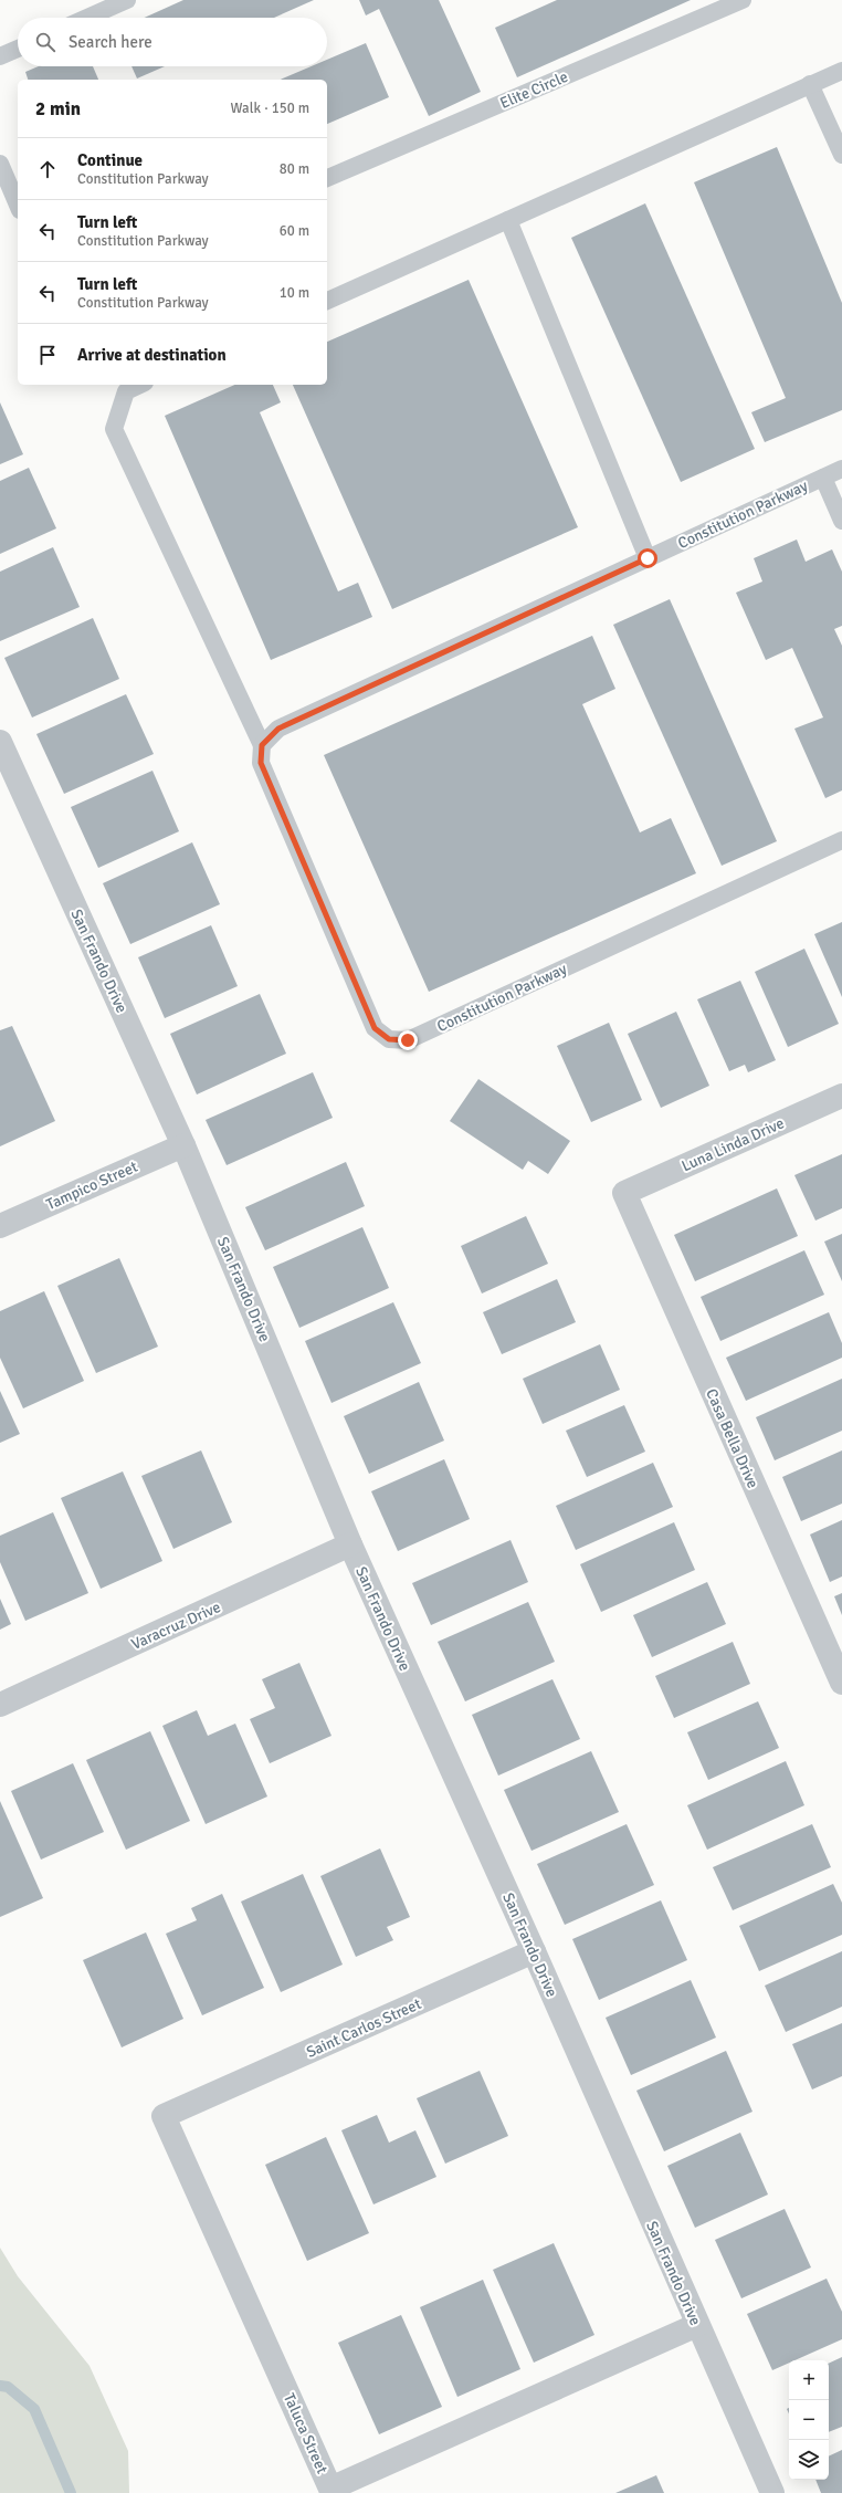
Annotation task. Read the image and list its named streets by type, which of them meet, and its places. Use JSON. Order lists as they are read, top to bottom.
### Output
{
  "streets": {
    "street": [
      "San Frando Drive",
      "Luna Linda Drive",
      "Tampico Street",
      "Casa Bella Drive",
      "Varacruz Drive",
      "Saint Carlos Street",
      "Taluca Street"
    ],
    "lane": ["Elite Circle", "Constitution Parkway"]
  },
  "crossings": [
    ["San Frando Drive", "Tampico Street"],
    ["San Frando Drive", "Varacruz Drive"],
    ["San Frando Drive", "Saint Carlos Street"],
    ["San Frando Drive", "Taluca Street"],
    ["Luna Linda Drive", "Casa Bella Drive"],
    ["Saint Carlos Street", "Taluca Street"]
  ],
  "page": {
    "search": "Search here",
    "heading": ["2 min", "Walk · 150 m"],
    "list": [
      ["Continue", "Constitution Parkway", "80 m"],
      ["Turn left", "Constitution Parkway", "60 m"],
      ["Turn left", "Constitution Parkway", "10 m"],
      "Arrive at destination"
    ],
    "map_buttons": ["+", "−"]
  }
}
